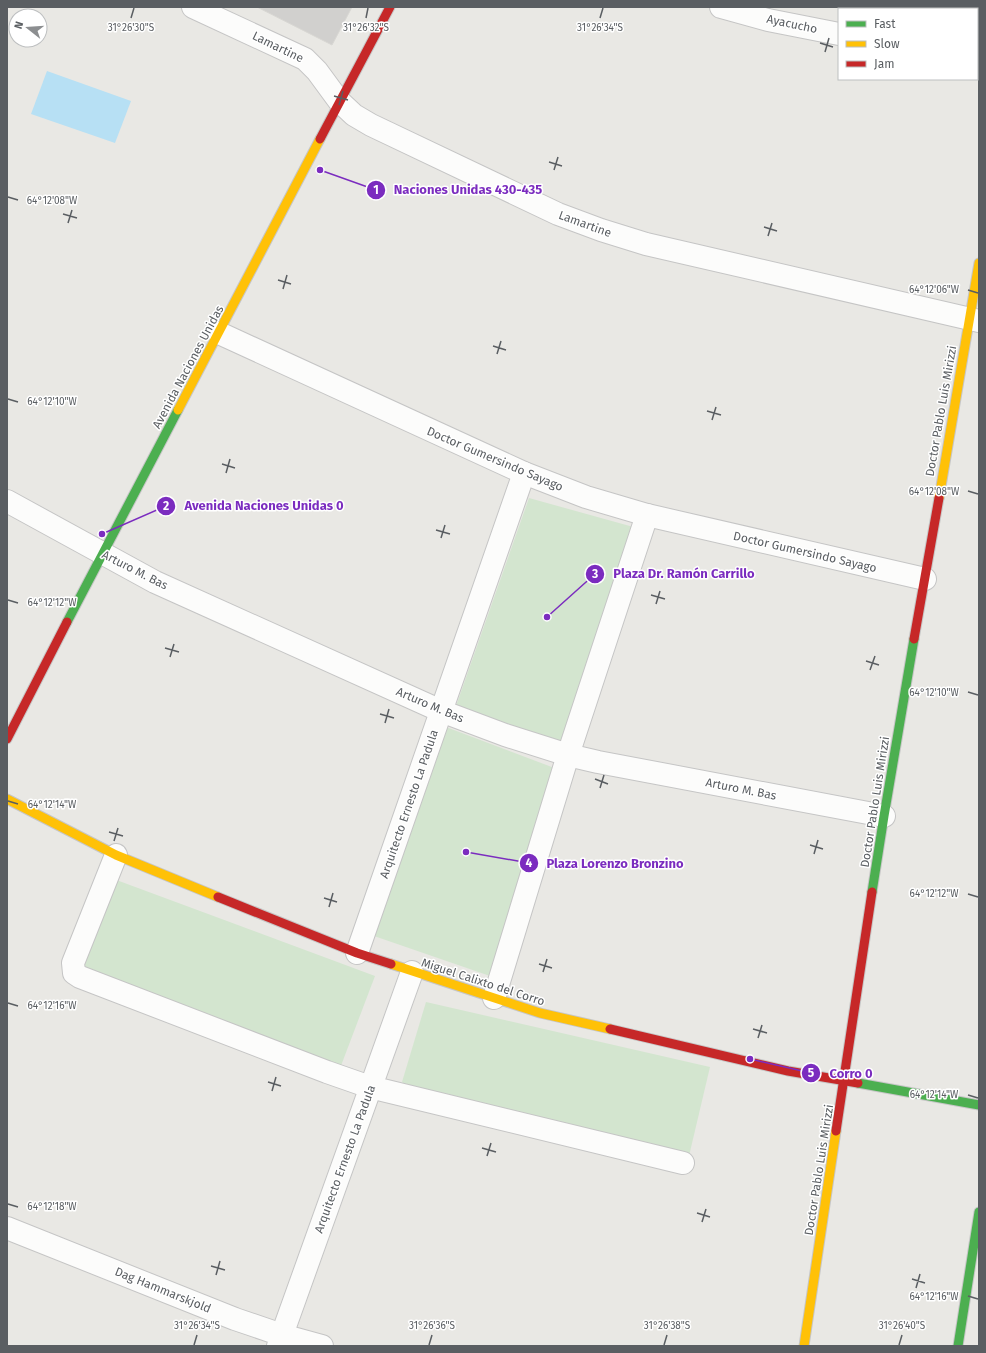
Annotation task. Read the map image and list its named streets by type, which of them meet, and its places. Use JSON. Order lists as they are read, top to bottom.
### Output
{
  "streets": {
    "street": [
      "Ayacucho",
      "Lamartine",
      "Avenida Naciones Unidas",
      "Doctor Pablo Luis Mirizzi",
      "Doctor Gumersindo Sayago",
      "Arturo M. Bas",
      "Arquitecto Ernesto La Padula",
      "Miguel Calixto del Corro",
      "Dag Hammarskjold"
    ]
  },
  "crossings": [
    ["Lamartine", "Avenida Naciones Unidas"],
    ["Lamartine", "Doctor Pablo Luis Mirizzi"],
    ["Avenida Naciones Unidas", "Doctor Gumersindo Sayago"],
    ["Avenida Naciones Unidas", "Arturo M. Bas"],
    ["Doctor Pablo Luis Mirizzi", "Doctor Gumersindo Sayago"],
    ["Doctor Pablo Luis Mirizzi", "Arturo M. Bas"],
    ["Doctor Pablo Luis Mirizzi", "Miguel Calixto del Corro"],
    ["Doctor Gumersindo Sayago", "Arquitecto Ernesto La Padula"],
    ["Arturo M. Bas", "Arquitecto Ernesto La Padula"],
    ["Arquitecto Ernesto La Padula", "Miguel Calixto del Corro"],
    ["Arquitecto Ernesto La Padula", "Dag Hammarskjold"]
  ],
  "places": [
    "Naciones Unidas 430-435",
    "Avenida Naciones Unidas 0",
    "Plaza Dr. Ramón Carrillo",
    "Plaza Lorenzo Bronzino",
    "Corro 0"
  ],
  "legend": ["Fast", "Slow", "Jam"],
  "north": "left",
  "coordinates": [
    "31°26'30\"S",
    "31°26'32\"S",
    "31°26'34\"S",
    "64°12'08\"W",
    "64°12'06\"W",
    "64°12'10\"W",
    "64°12'12\"W",
    "64°12'14\"W",
    "64°12'16\"W",
    "64°12'18\"W",
    "31°26'36\"S",
    "31°26'38\"S",
    "31°26'40\"S"
  ]
}
